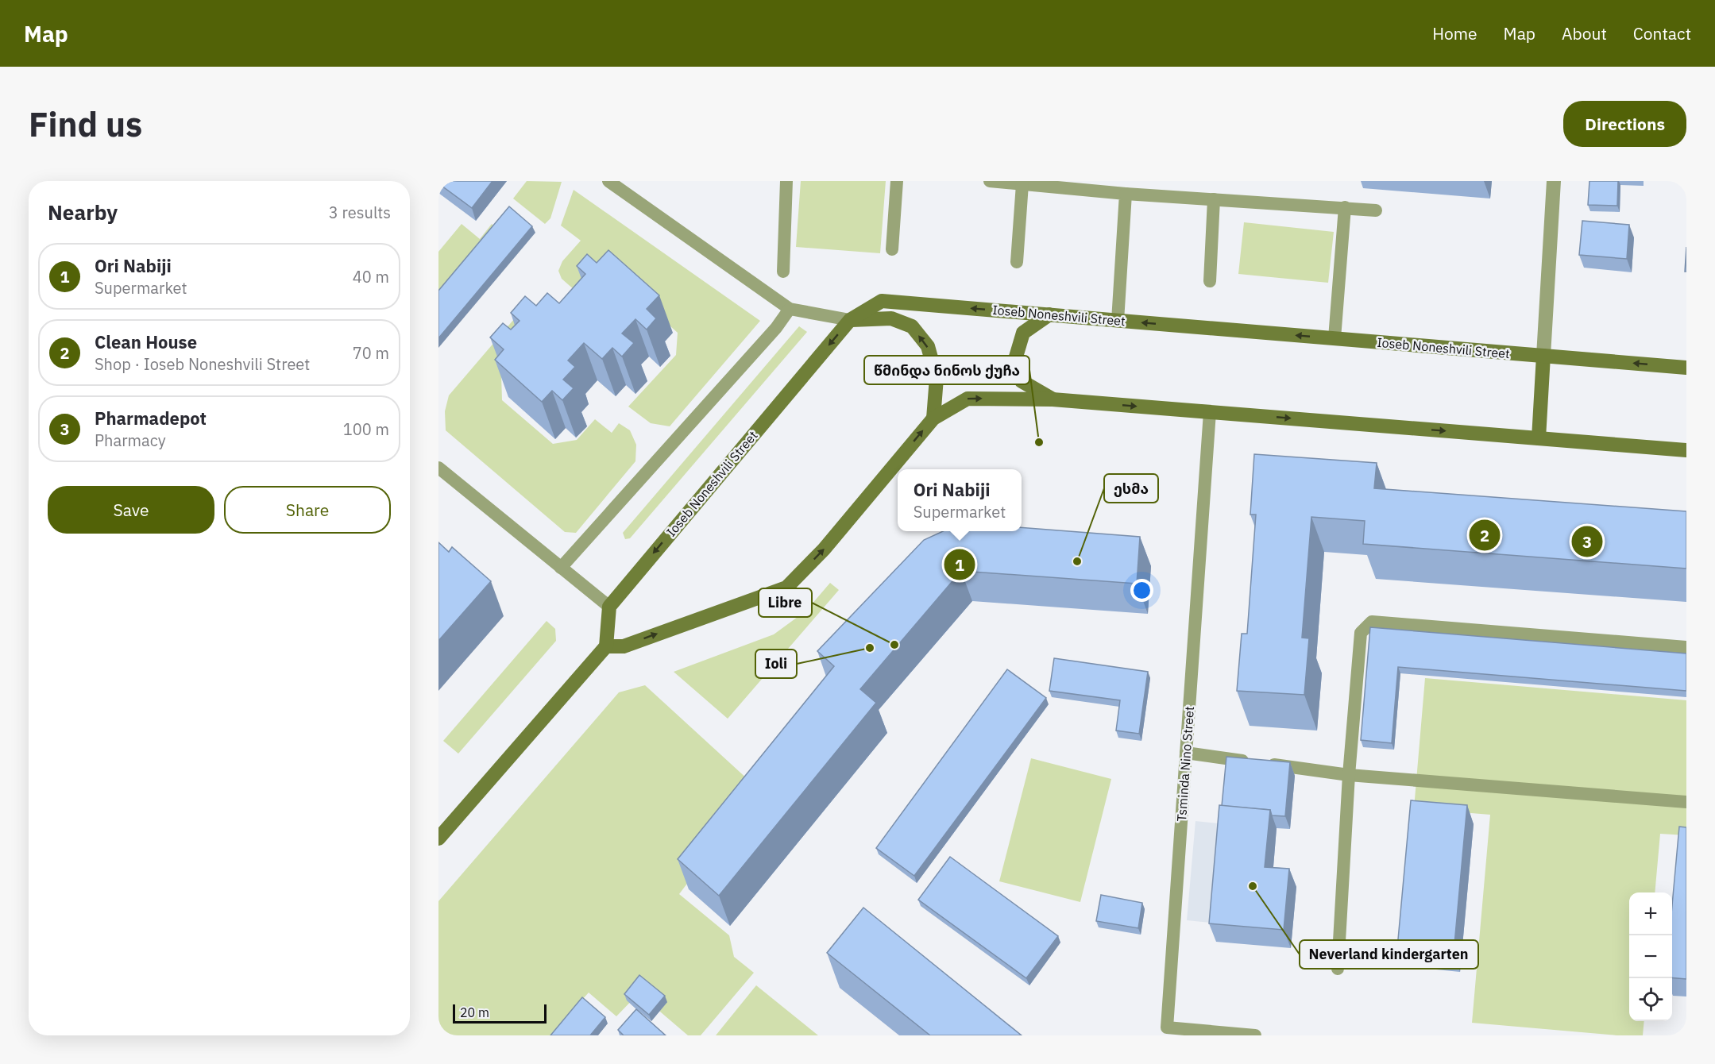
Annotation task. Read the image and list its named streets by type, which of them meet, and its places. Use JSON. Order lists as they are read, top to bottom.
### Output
{
  "streets": {
    "street": ["Ioseb Noneshvili Street"],
    "lane": ["Tsminda Nino Street"]
  },
  "places": [
    "წმინდა ნინოს ქუჩა",
    "ესმა",
    "Libre",
    "Ioli",
    "Neverland kindergarten"
  ],
  "scale_bar": "20 m",
  "page": {
    "header": "Map",
    "nav": [
      "Home",
      "Map",
      "About",
      "Contact"
    ],
    "buttons": [
      "Directions",
      ["Save", "Share"]
    ],
    "title": "Find us",
    "heading": ["Nearby", "3 results"],
    "list": [
      {
        "mark": "1",
        "name": "Ori Nabiji",
        "note": "Supermarket",
        "value": "40 m"
      },
      {
        "mark": "2",
        "name": "Clean House",
        "note": "Shop · Ioseb Noneshvili Street",
        "value": "70 m"
      },
      {
        "mark": "3",
        "name": "Pharmadepot",
        "note": "Pharmacy",
        "value": "100 m"
      }
    ],
    "popup": ["Ori Nabiji", "Supermarket"],
    "pins": ["2", "3", "1"],
    "map_buttons": ["+", "−"],
    "scale": "20 m"
  }
}
